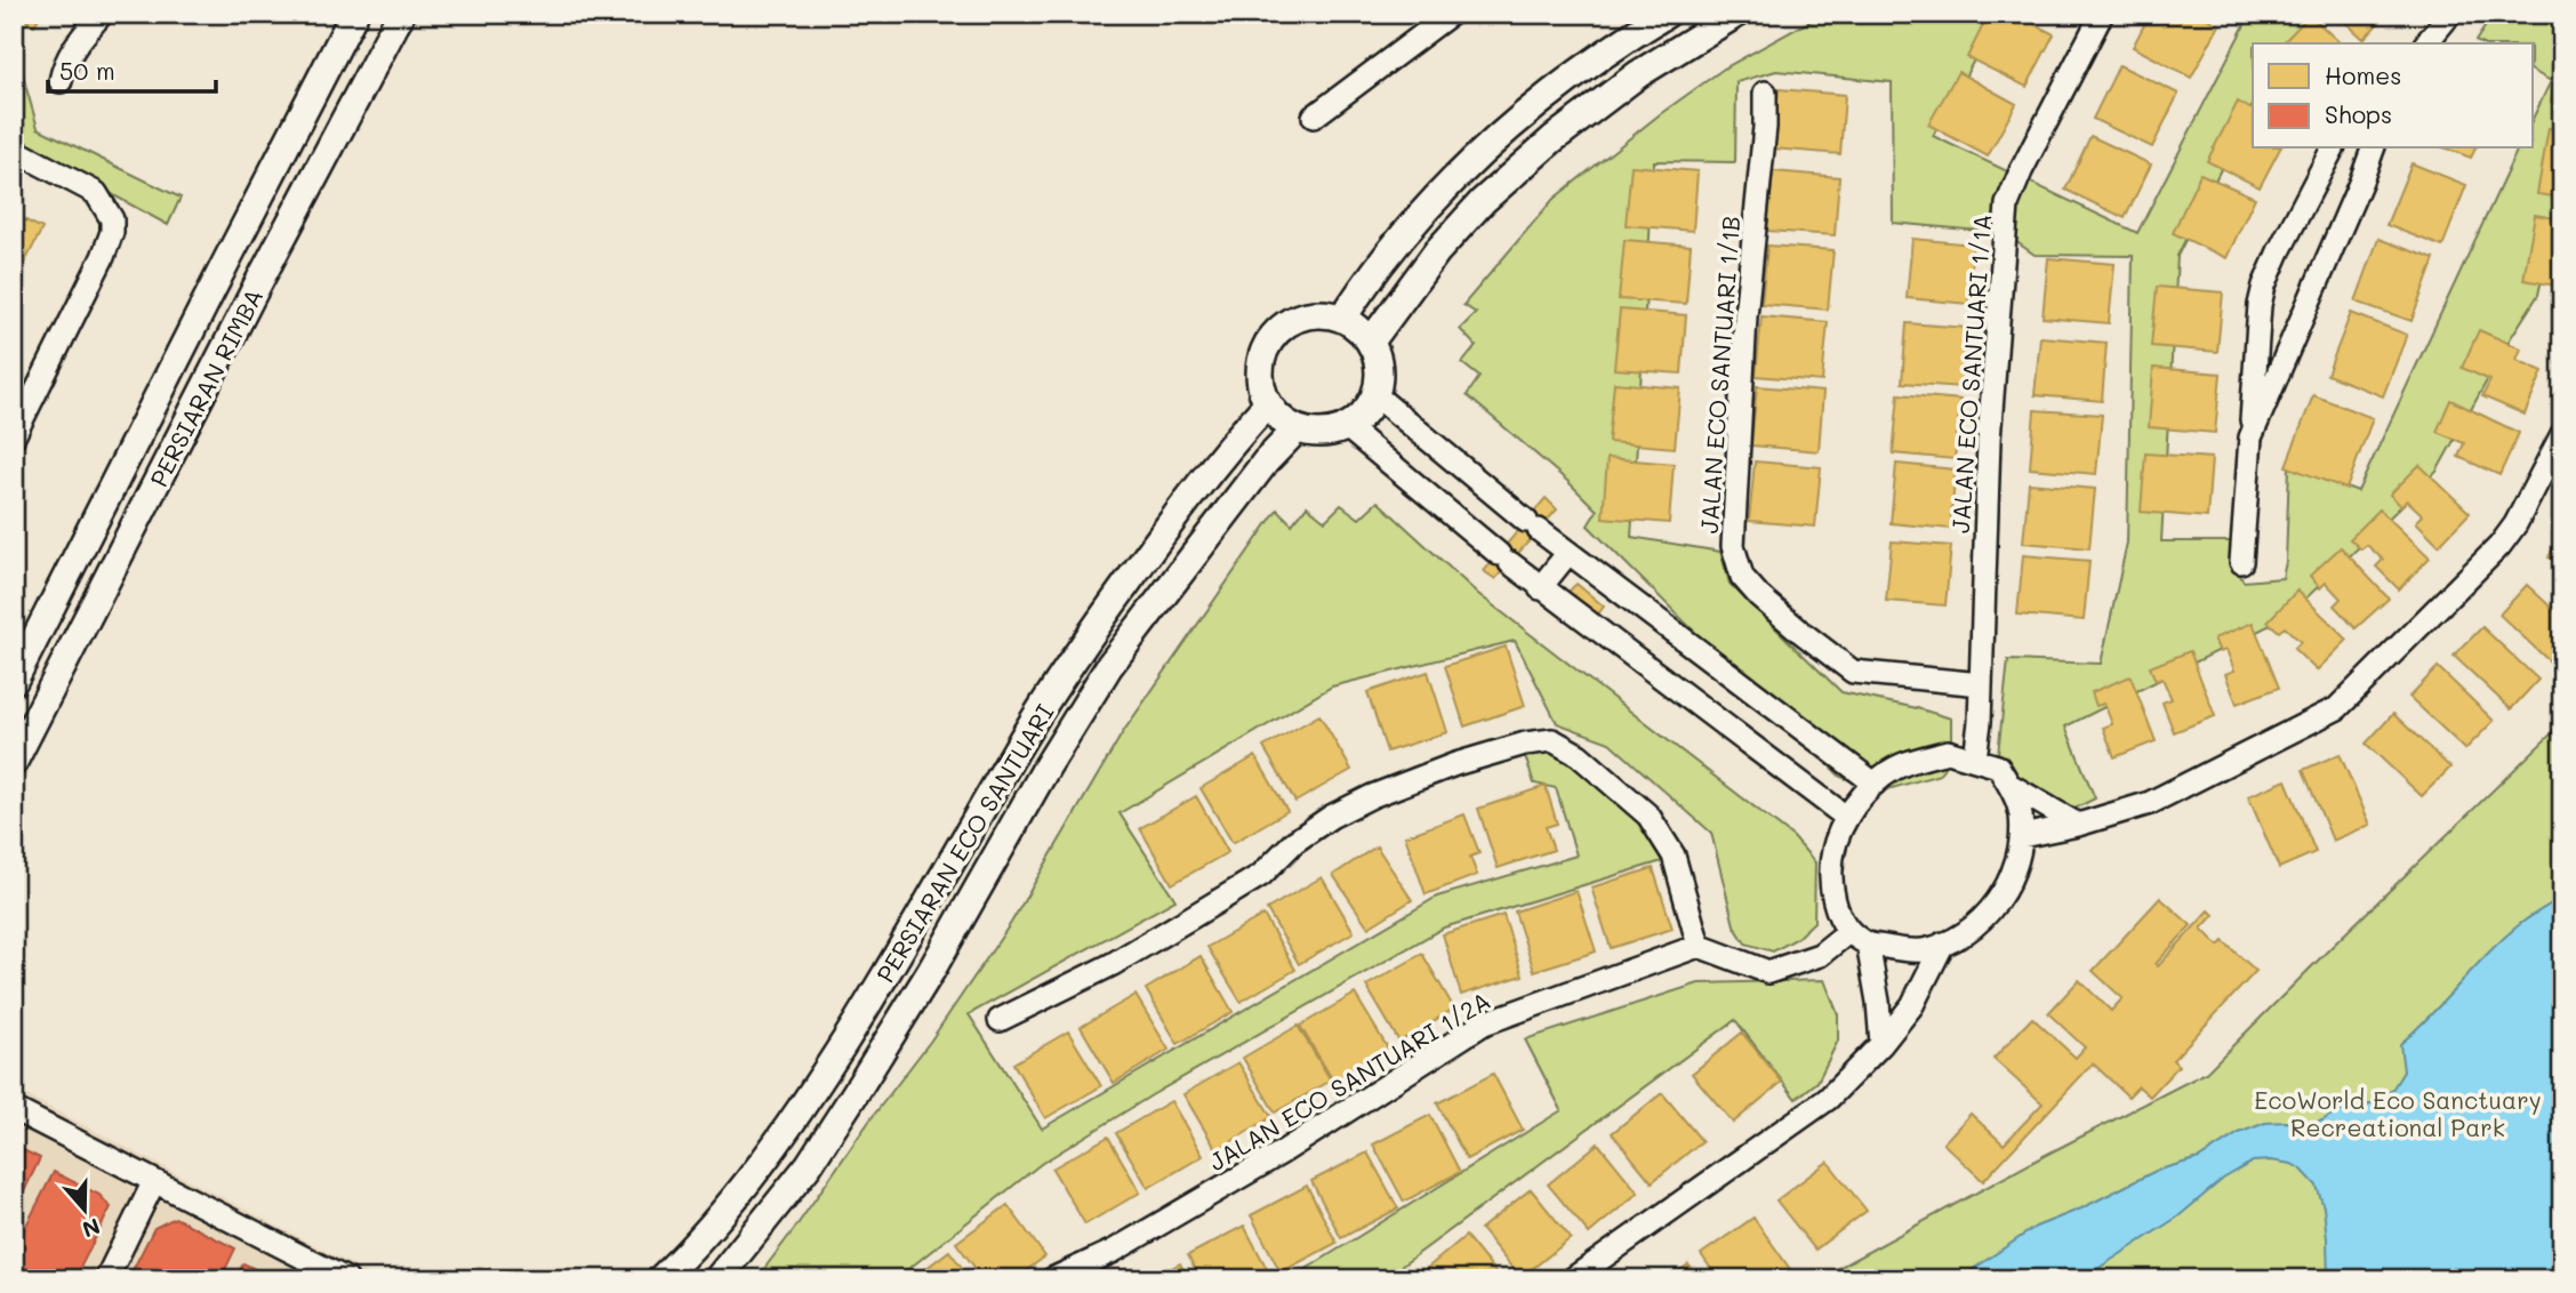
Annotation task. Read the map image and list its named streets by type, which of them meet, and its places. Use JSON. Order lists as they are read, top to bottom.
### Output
{
  "streets": {
    "street": [
      "JALAN ECO SANTUARI 1/1A",
      "JALAN ECO SANTUARI 1/1B",
      "PERSIARAN RIMBA",
      "PERSIARAN ECO SANTUARI",
      "JALAN ECO SANTUARI 1/2A"
    ]
  },
  "crossings": [
    ["JALAN ECO SANTUARI 1/1A", "JALAN ECO SANTUARI 1/1B"]
  ],
  "parks": ["EcoWorld Eco Sanctuary Recreational Park"],
  "legend": ["Homes", "Shops"],
  "scale_bar": "50 m",
  "north": "bottom"
}
